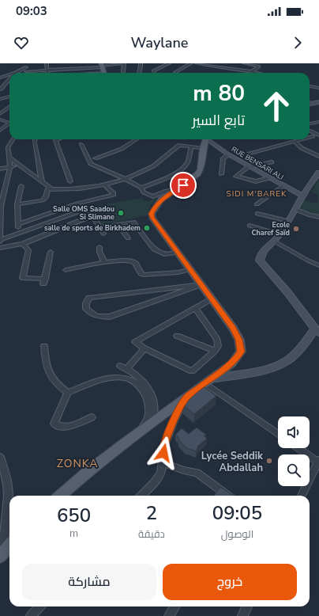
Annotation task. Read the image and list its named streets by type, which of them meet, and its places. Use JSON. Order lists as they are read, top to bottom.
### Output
{
  "streets": {
    "main road": ["RUE BENSARI ALI"]
  },
  "districts": ["SIDI M'BAREK", "ZONKA"],
  "places": [
    "Salle OMS Saadou Si Slimane",
    "salle de sports de Birkhadem",
    "Ecole Charef Saïd",
    "Lycée Seddik Abdallah"
  ],
  "page": {
    "status": "09:03",
    "header": "Waylane",
    "turn": ["80 m", "تابع السير"],
    "eta": [
      "09:05",
      "الوصول",
      "2",
      "دقيقة",
      "650",
      "m"
    ],
    "buttons": ["خروج", "مشاركة"]
  }
}
